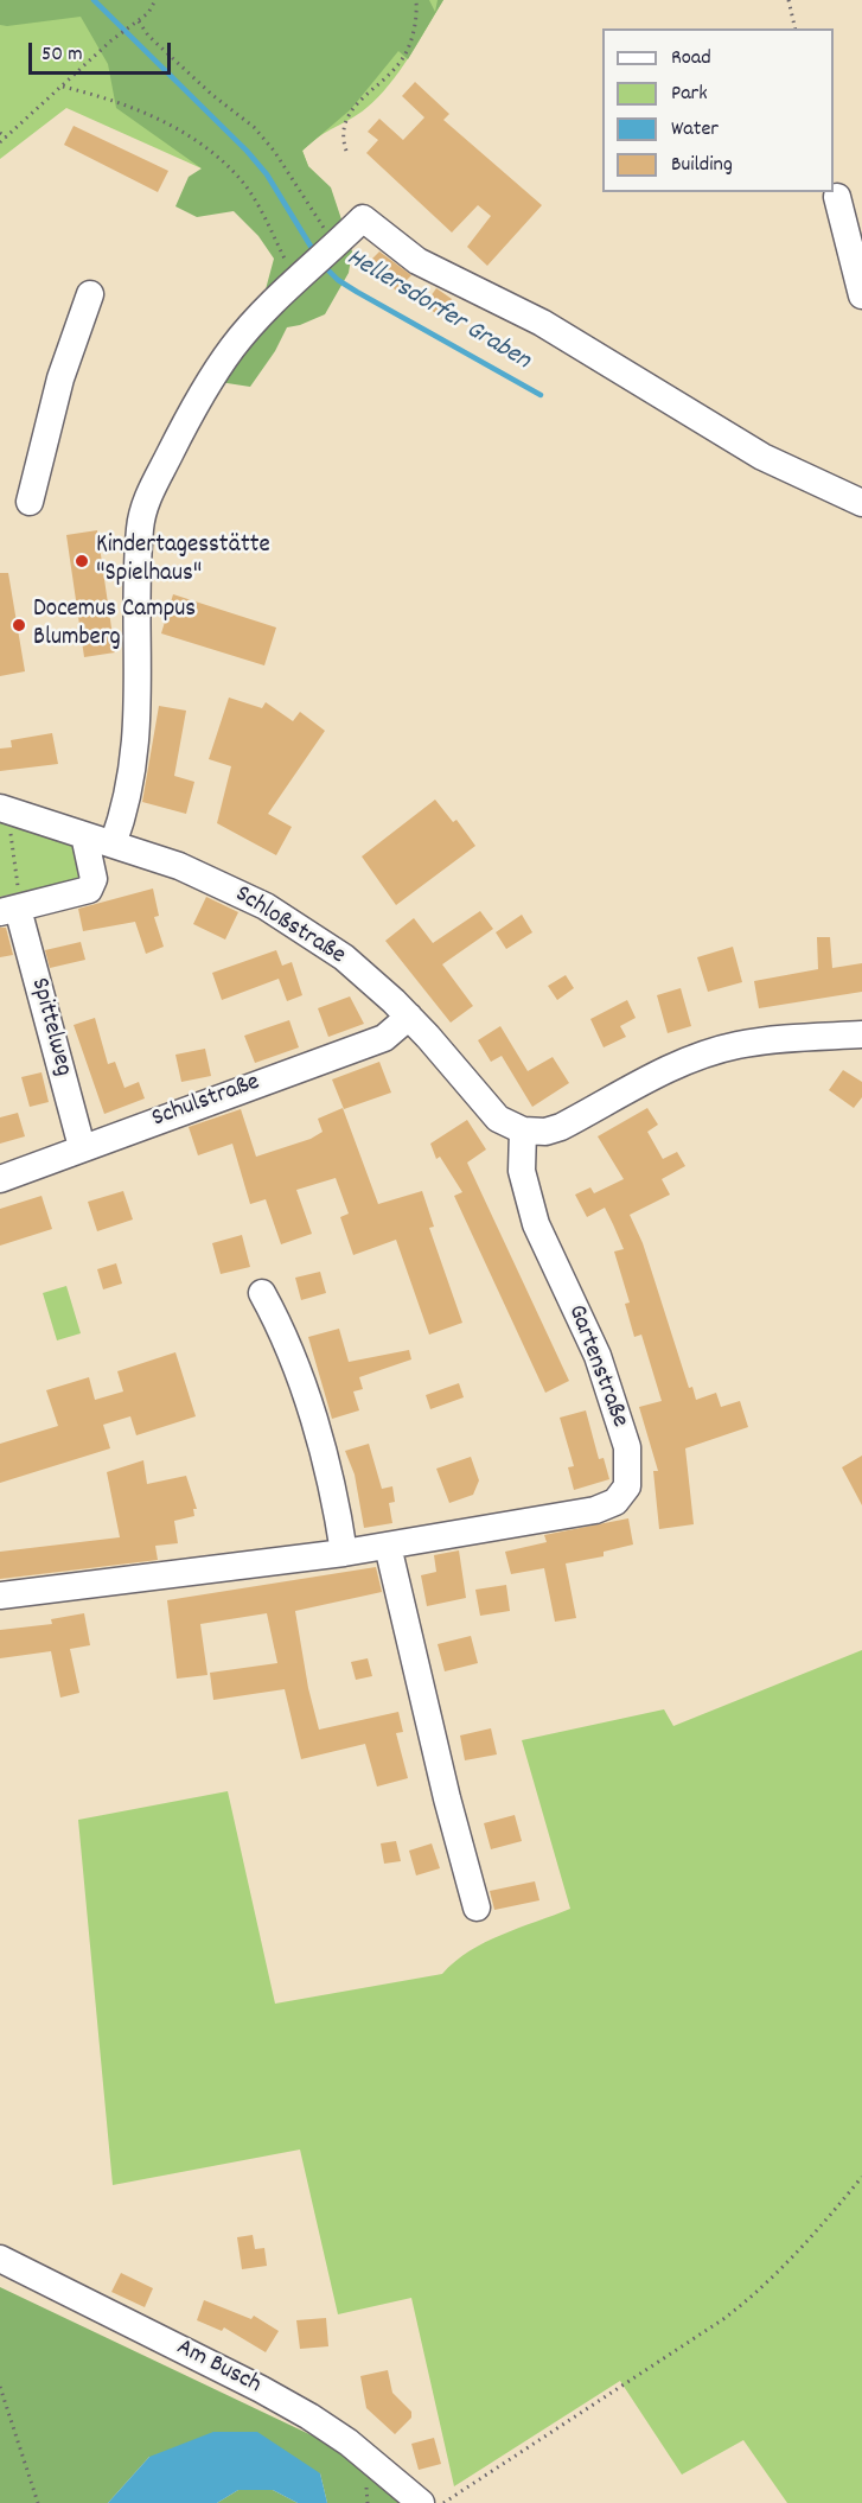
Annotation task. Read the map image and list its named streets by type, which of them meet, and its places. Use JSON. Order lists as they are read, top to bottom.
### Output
{
  "streets": {
    "street": [
      "Schloßstraße",
      "Spittelweg",
      "Schulstraße",
      "Gartenstraße",
      "Am Busch"
    ]
  },
  "crossings": [
    ["Schloßstraße", "Schulstraße"],
    ["Schloßstraße", "Gartenstraße"],
    ["Spittelweg", "Schulstraße"]
  ],
  "water": ["Hellersdorfer Graben"],
  "places": ["Kindertagesstätte \"Spielhaus\"", "Docemus Campus Blumberg"],
  "legend": [
    "Road",
    "Park",
    "Water",
    "Building"
  ],
  "scale_bar": "50 m"
}
